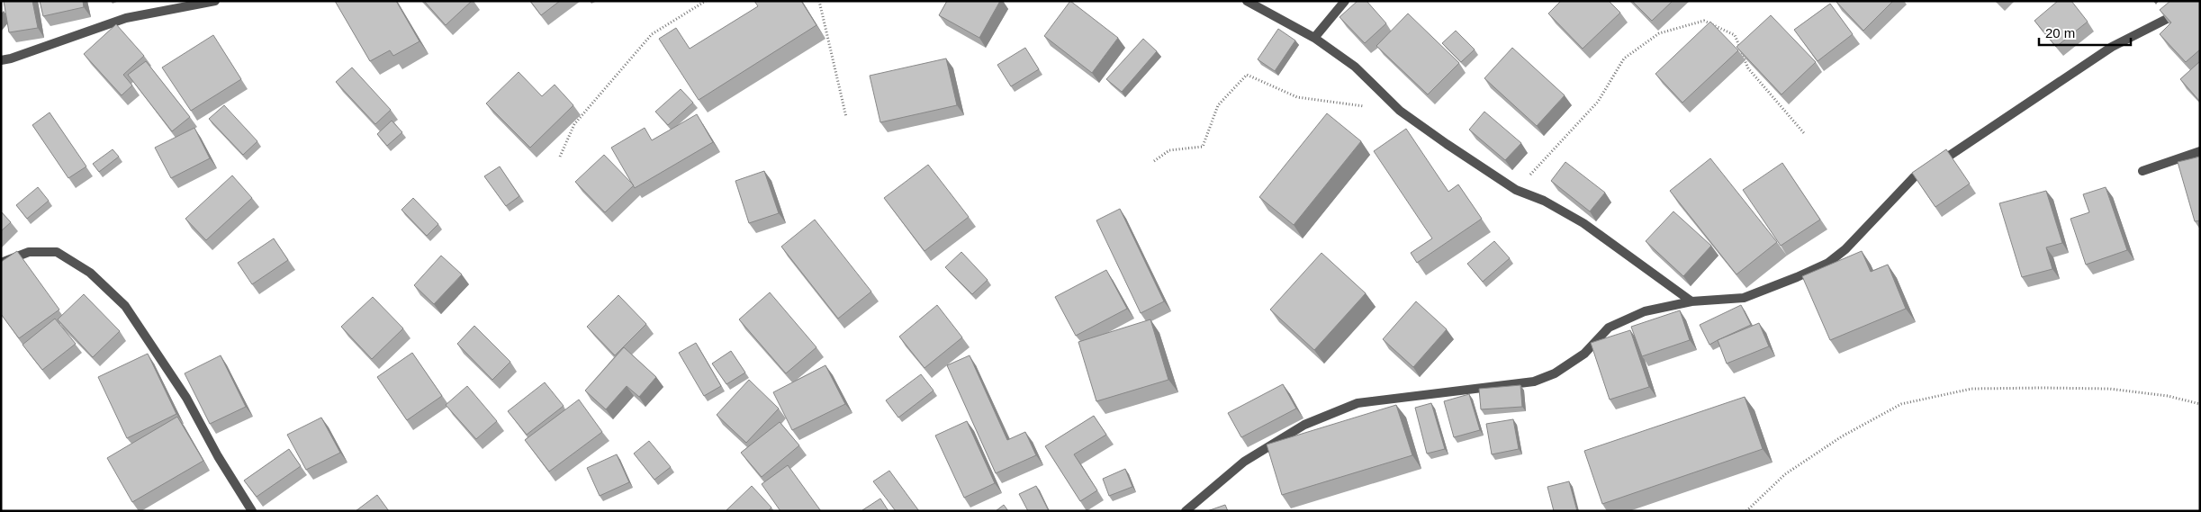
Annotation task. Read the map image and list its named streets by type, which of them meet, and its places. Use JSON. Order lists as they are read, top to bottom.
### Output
{
  "scale_bar": "20 m"
}
